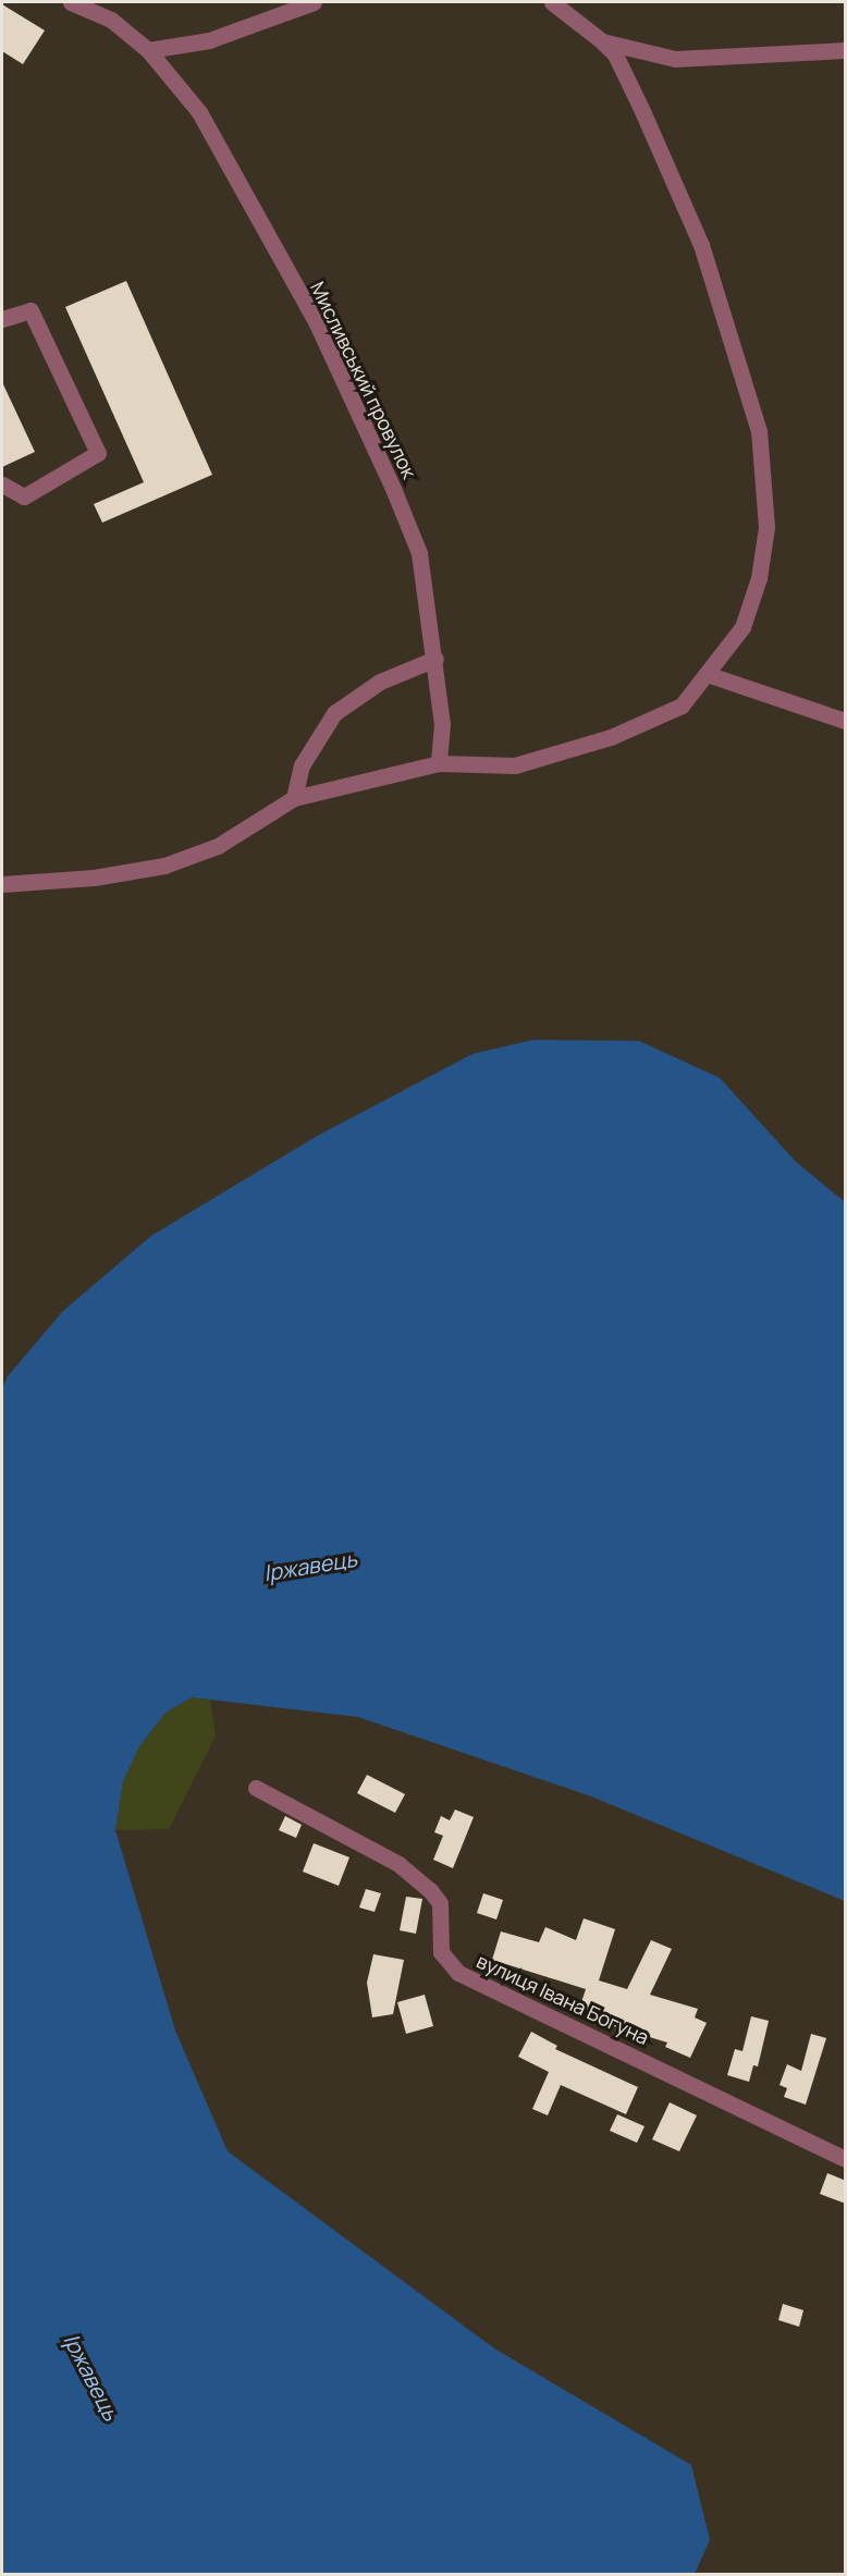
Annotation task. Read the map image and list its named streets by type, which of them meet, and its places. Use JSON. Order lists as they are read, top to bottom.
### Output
{
  "streets": {
    "street": ["Мисливський провулок", "вулиця Івана Богуна"]
  },
  "water": ["Іржавець"]
}
